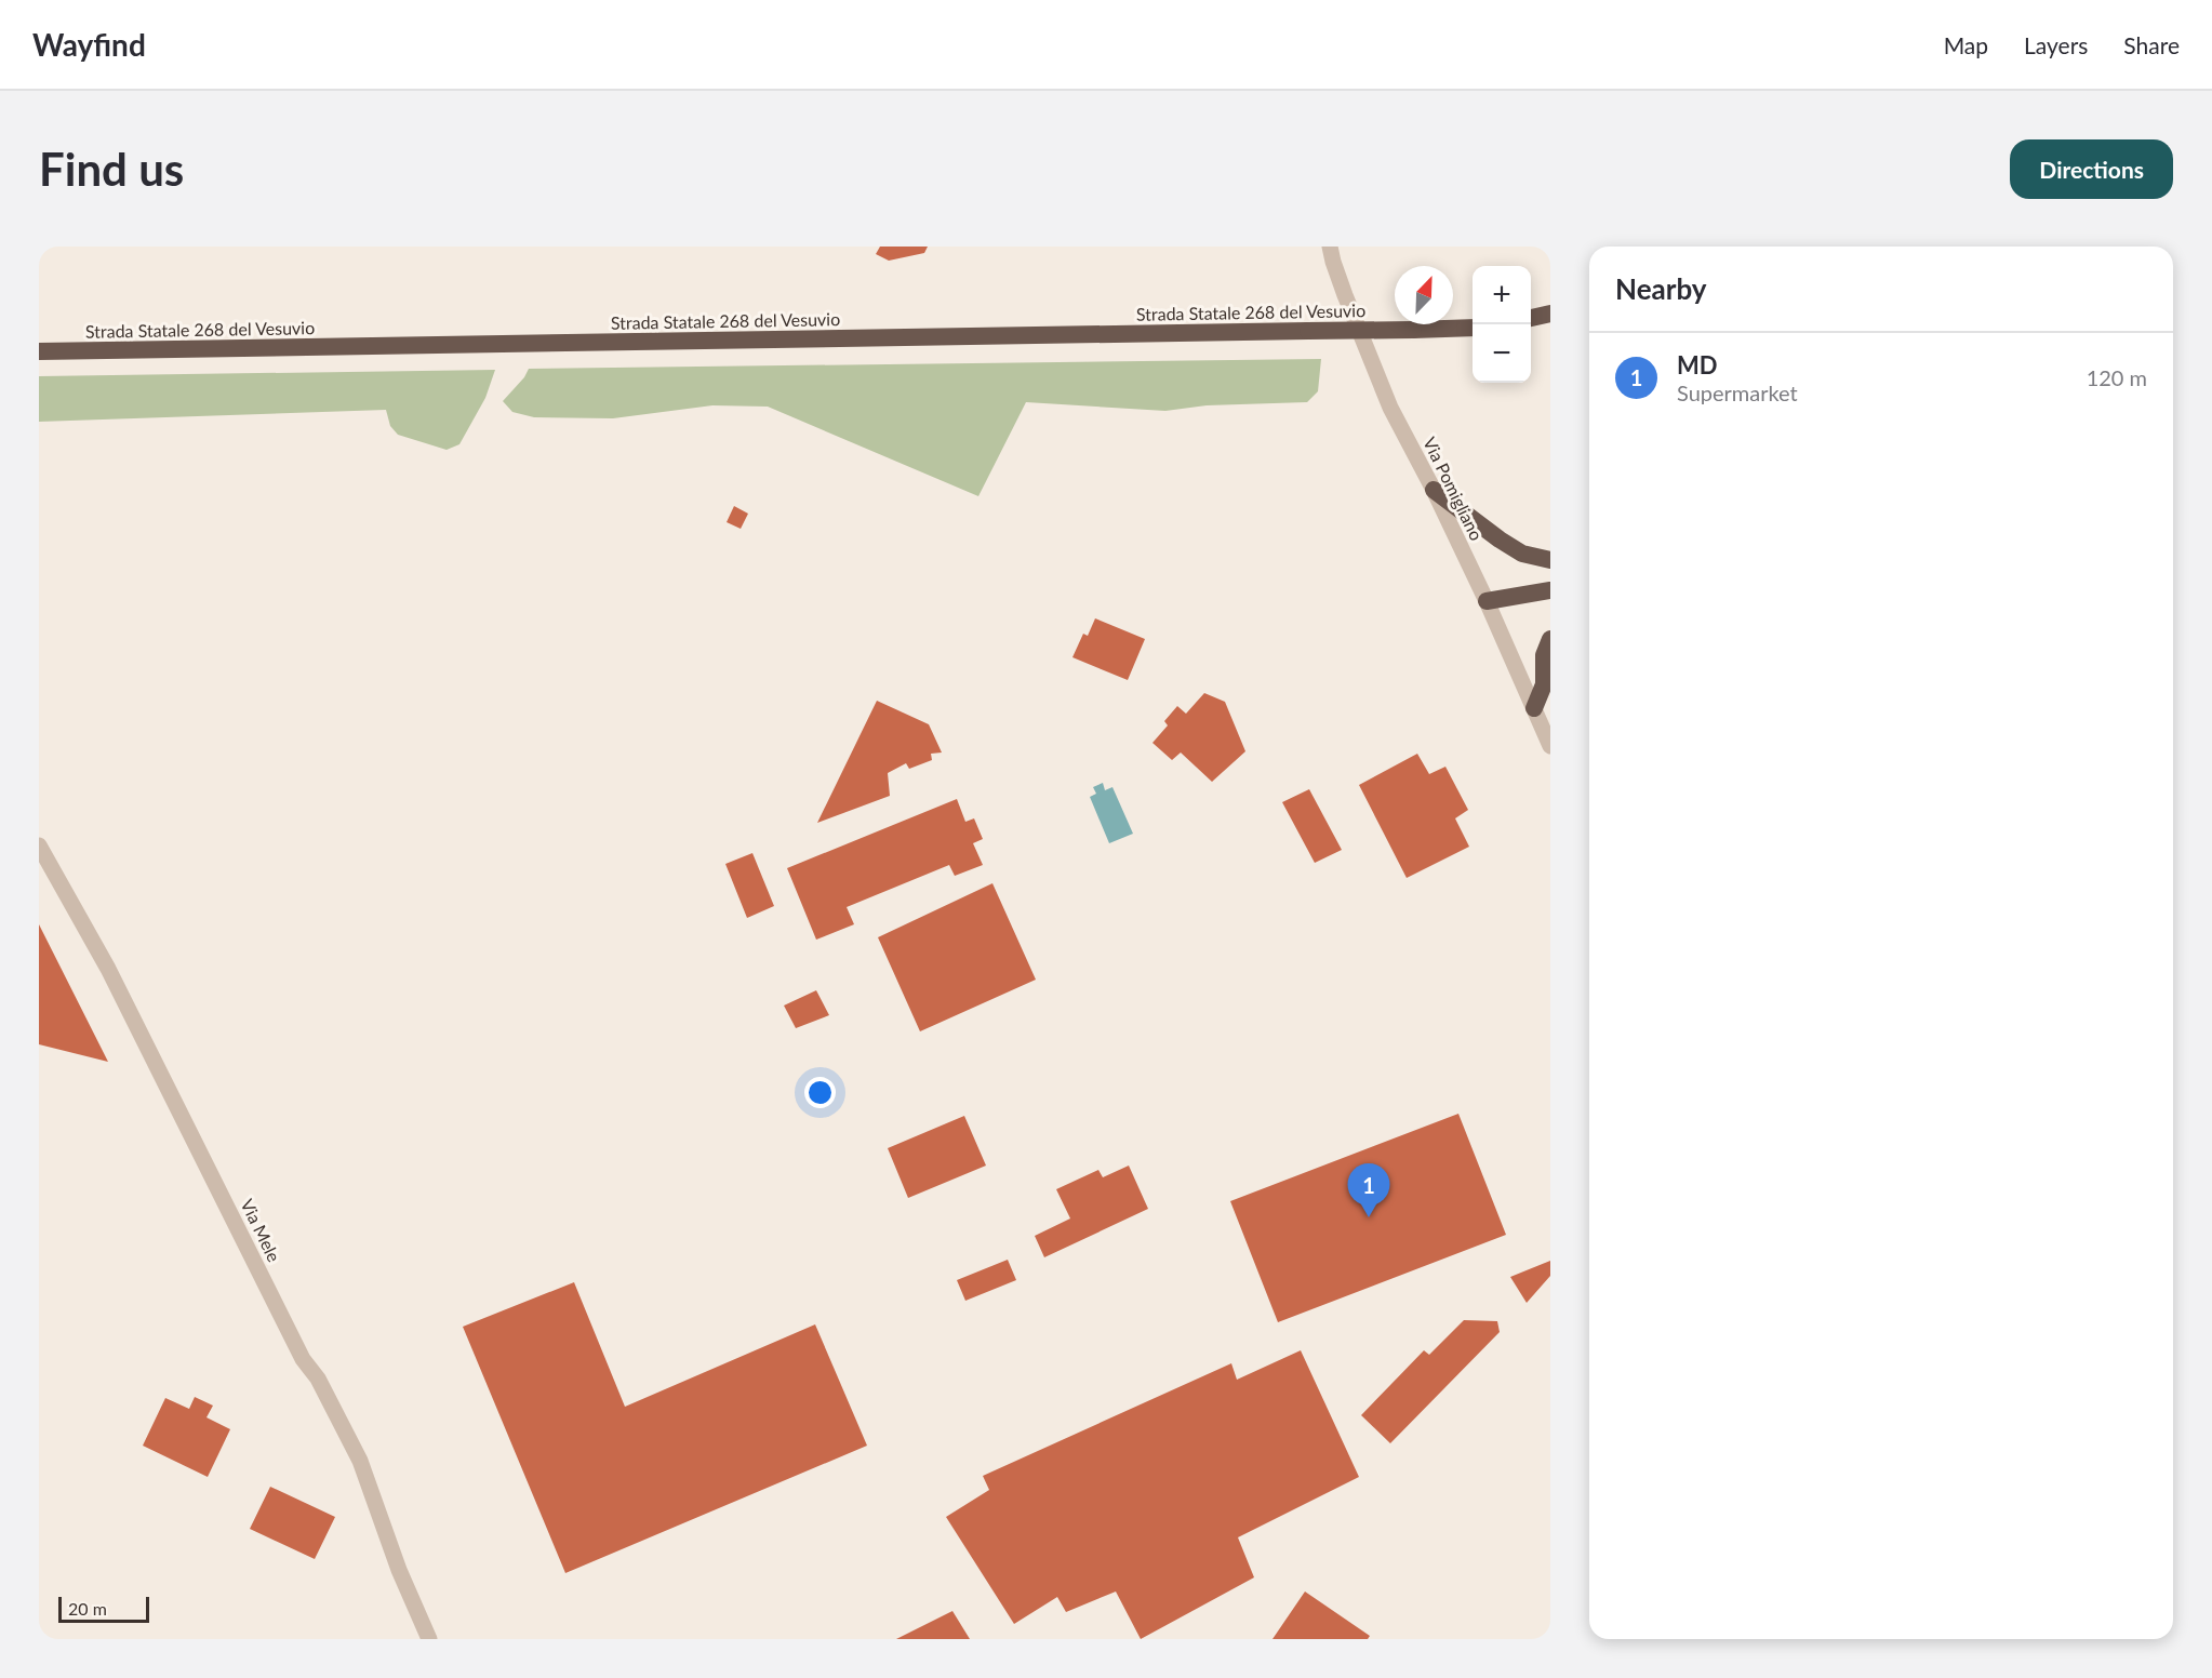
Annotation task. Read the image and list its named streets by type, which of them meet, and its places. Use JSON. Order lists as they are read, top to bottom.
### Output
{
  "streets": {
    "highway": ["Strada Statale 268 del Vesuvio"],
    "street": ["Via Pomigliano", "Via Mele"]
  },
  "scale_bar": "20 m",
  "north": "top right",
  "page": {
    "header": "Wayfind",
    "nav": ["Map", "Layers", "Share"],
    "buttons": "Directions",
    "title": "Find us",
    "heading": "Nearby",
    "map_buttons": ["+", "−"],
    "list": [
      {
        "mark": "1",
        "name": "MD",
        "note": "Supermarket",
        "value": "120 m"
      }
    ],
    "pins": "1",
    "scale": "20 m"
  }
}
